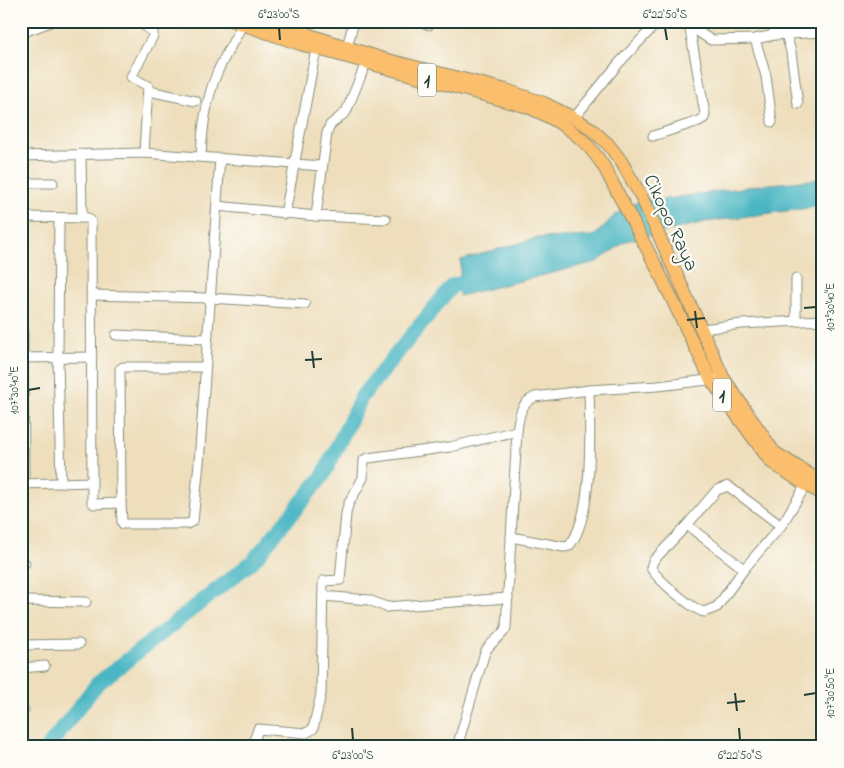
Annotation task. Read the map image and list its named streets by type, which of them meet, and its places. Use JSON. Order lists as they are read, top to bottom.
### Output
{
  "streets": {
    "highway": ["1", "Cikopo Raya"]
  },
  "crossings": [
    ["1", "Cikopo Raya"]
  ],
  "coordinates": [
    "6°23'00\"S",
    "6°22'50\"S",
    "107°30'40\"E",
    "107°30'50\"E"
  ]
}
